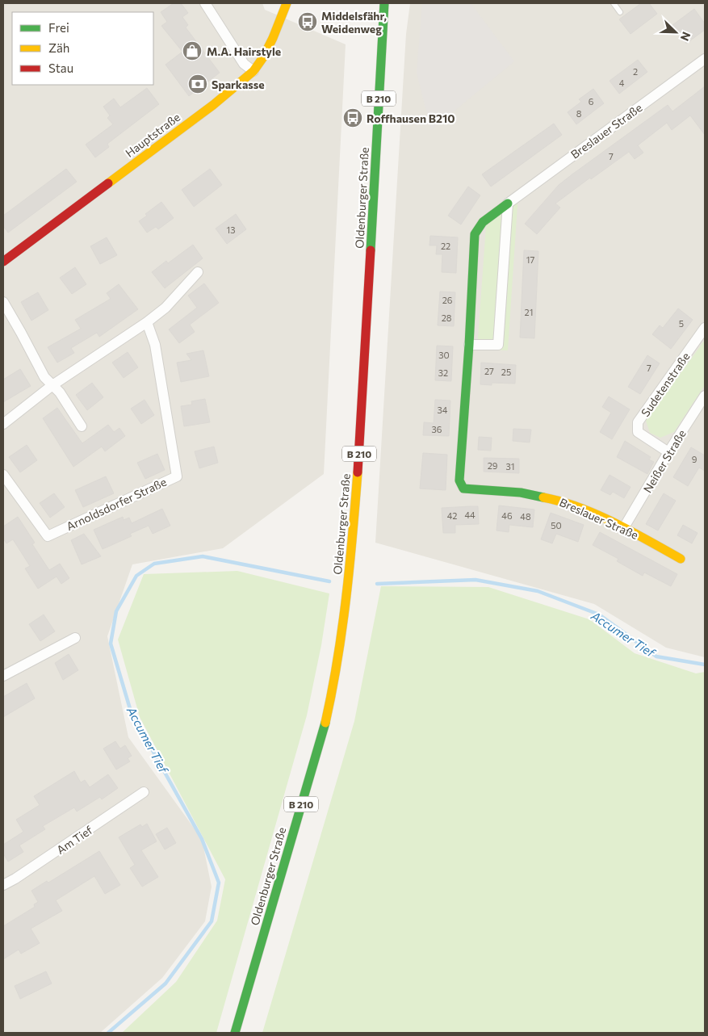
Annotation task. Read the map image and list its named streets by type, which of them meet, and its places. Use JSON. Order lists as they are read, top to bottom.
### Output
{
  "streets": {
    "main road": [
      "B 210",
      "Breslauer Straße",
      "Hauptstraße",
      "Oldenburger Straße"
    ],
    "street": [
      "Sudetenstraße",
      "Neißer Straße",
      "Arnoldsdorfer Straße",
      "Am Tief"
    ]
  },
  "crossings": [
    ["Breslauer Straße", "Neißer Straße"],
    ["Sudetenstraße", "Neißer Straße"]
  ],
  "water": ["Accumer Tief"],
  "places": {
    "bus stop": ["Middelsfähr, Weidenweg", "Roffhausen B210"],
    "shop": ["M.A. Hairstyle"],
    "bank": ["Sparkasse"]
  },
  "house_numbers": [
    "2",
    "4",
    "6",
    "8",
    "7",
    "13",
    "22",
    "17",
    "26",
    "21",
    "28",
    "5",
    "30",
    "7",
    "27",
    "25",
    "32",
    "34",
    "36",
    "9",
    "29",
    "31",
    "44",
    "42",
    "46",
    "48",
    "50"
  ],
  "legend": ["Frei", "Zäh", "Stau"],
  "north": "bottom right"
}
